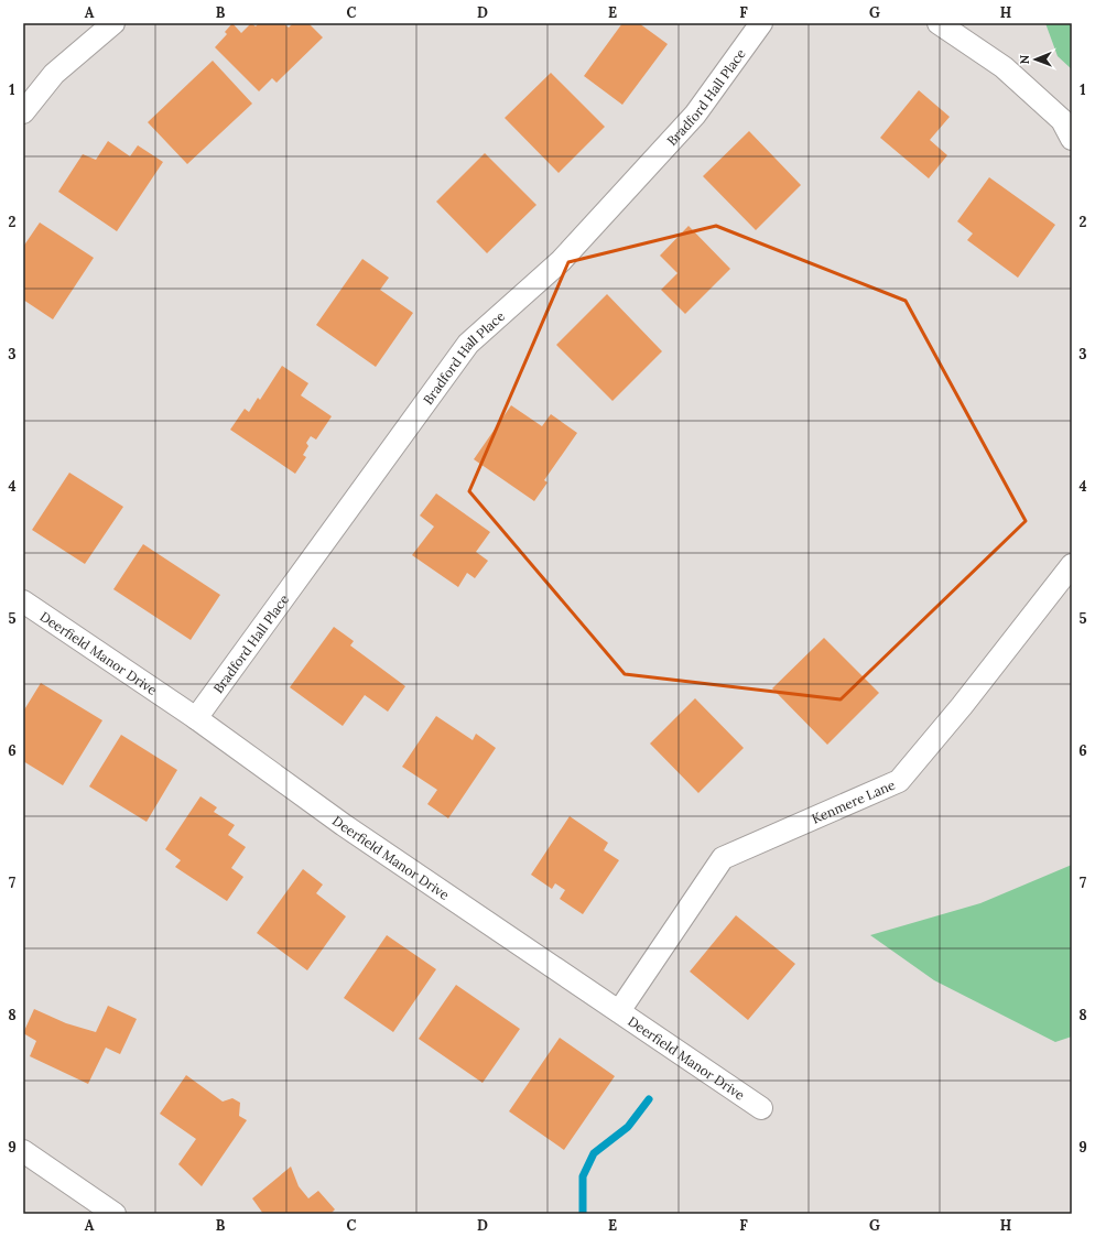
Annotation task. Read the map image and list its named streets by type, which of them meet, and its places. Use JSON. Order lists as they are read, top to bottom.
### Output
{
  "streets": {
    "street": ["Bradford Hall Place", "Deerfield Manor Drive", "Kenmere Lane"]
  },
  "crossings": [
    ["Bradford Hall Place", "Deerfield Manor Drive"],
    ["Deerfield Manor Drive", "Kenmere Lane"]
  ],
  "north": "left",
  "grid": {
    "columns": [
      "A",
      "B",
      "C",
      "D",
      "E",
      "F",
      "G",
      "H"
    ],
    "rows": [
      "1",
      "2",
      "3",
      "4",
      "5",
      "6",
      "7",
      "8",
      "9"
    ]
  }
}
